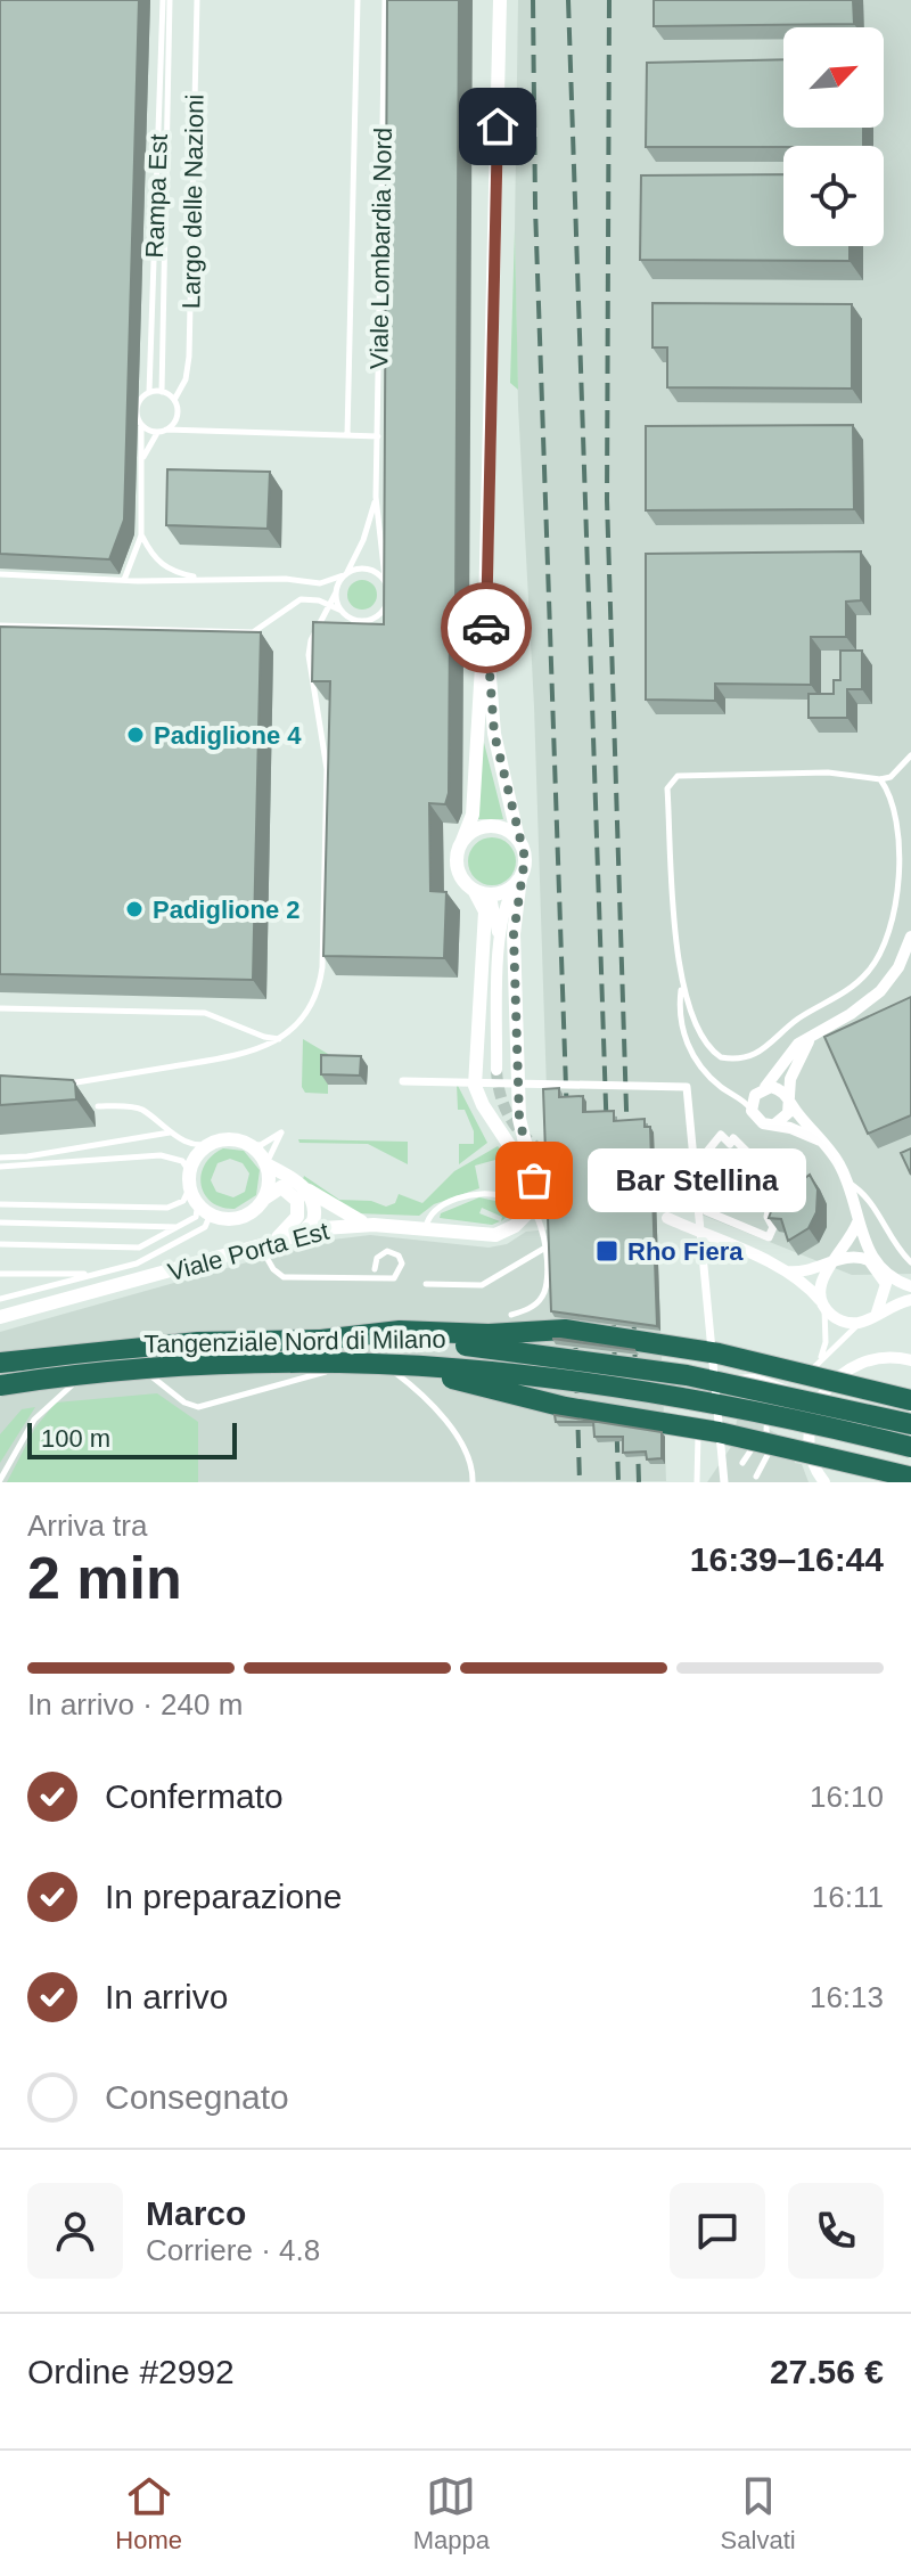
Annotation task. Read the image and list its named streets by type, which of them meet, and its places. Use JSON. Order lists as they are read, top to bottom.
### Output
{
  "streets": {
    "highway": ["Tangenziale Nord di Milano"],
    "street": ["Viale Porta Est"],
    "lane": ["Rampa Est", "Largo delle Nazioni", "Viale Lombardia Nord"]
  },
  "crossings": [
    ["Rampa Est", "Largo delle Nazioni"]
  ],
  "places": {
    "other": ["Padiglione 4", "Padiglione 2", "Bar Stellina"],
    "transit": ["Rho Fiera"]
  },
  "scale_bar": "100 m",
  "north": "top right",
  "page": {
    "bubble": "Bar Stellina",
    "scale": "100 m",
    "heading": ["2 min", "Arriva tra", "16:39–16:44"],
    "panel": [
      "Marco",
      "Corriere · 4.8",
      "Ordine #2992",
      "27.56 €"
    ],
    "bar": "In arrivo · 240 m",
    "list": [
      ["Confermato", "16:10"],
      ["In preparazione", "16:11"],
      ["In arrivo", "16:13"],
      "Consegnato"
    ],
    "tabs": ["Home", "Mappa", "Salvati"]
  }
}
